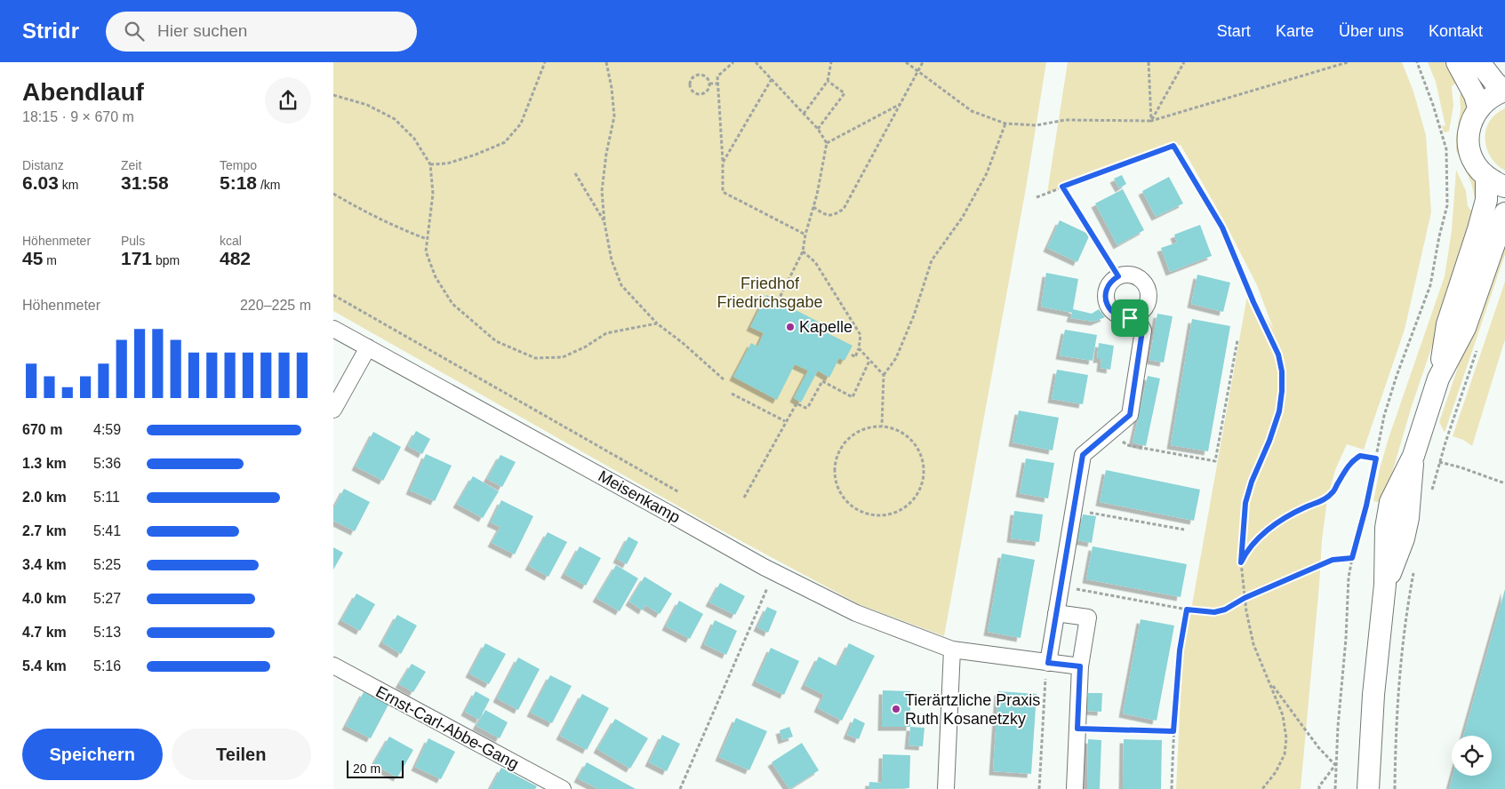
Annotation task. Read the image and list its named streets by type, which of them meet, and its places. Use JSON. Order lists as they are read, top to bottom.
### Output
{
  "streets": {
    "street": ["Meisenkamp", "Ernst-Carl-Abbe-Gang"]
  },
  "parks": ["Friedhof Friedrichsgabe"],
  "places": ["Kapelle", "Tierärtzliche Praxis Ruth Kosanetzky"],
  "scale_bar": "20 m",
  "page": {
    "header": "Stridr",
    "search": "Hier suchen",
    "nav": [
      "Start",
      "Karte",
      "Über uns",
      "Kontakt"
    ],
    "heading": ["Abendlauf", "18:15 · 9 × 670 m"],
    "stats": [
      ["Distanz", "6.03 km"],
      ["Zeit", "31:58"],
      ["Tempo", "5:18 /km"],
      ["Höhenmeter", "45 m"],
      ["Puls", "171 bpm"],
      ["kcal", "482"]
    ],
    "chart": ["Höhenmeter", "220–225 m"],
    "list": [
      {
        "name": "670 m",
        "note": "4:59"
      },
      {
        "name": "1.3 km",
        "note": "5:36"
      },
      {
        "name": "2.0 km",
        "note": "5:11"
      },
      {
        "name": "2.7 km",
        "note": "5:41"
      },
      {
        "name": "3.4 km",
        "note": "5:25"
      },
      {
        "name": "4.0 km",
        "note": "5:27"
      },
      {
        "name": "4.7 km",
        "note": "5:13"
      },
      {
        "name": "5.4 km",
        "note": "5:16"
      }
    ],
    "buttons": ["Speichern", "Teilen"],
    "scale": "20 m"
  }
}
